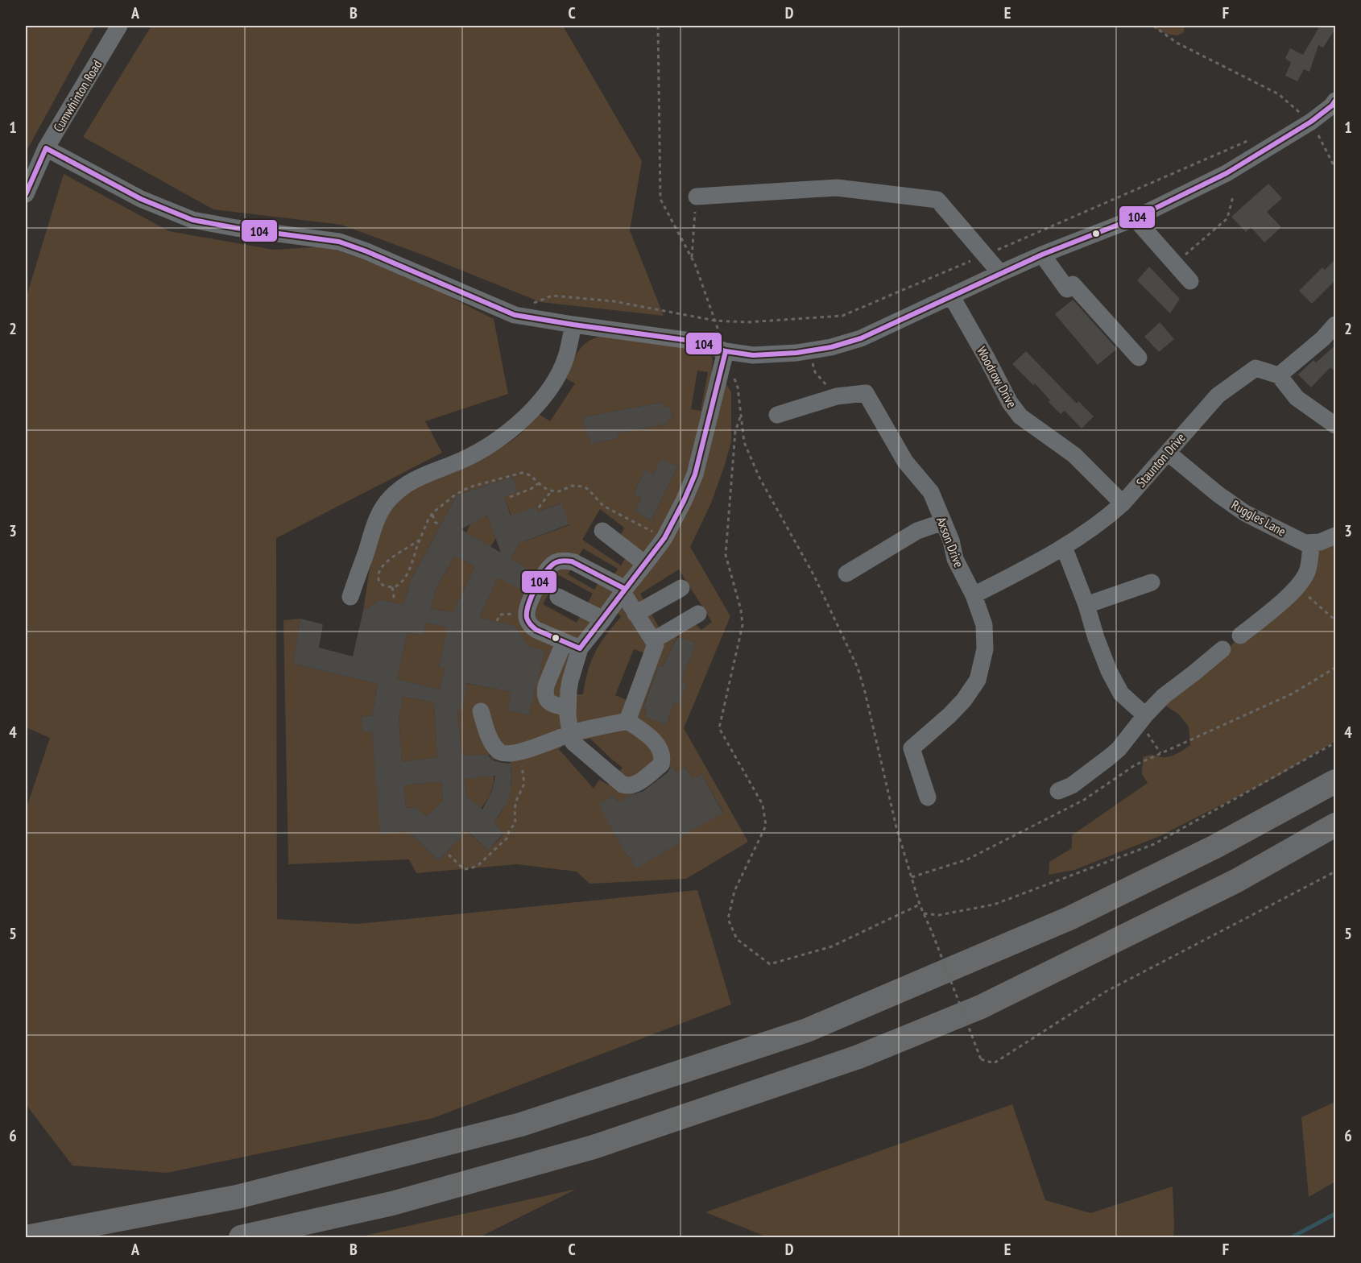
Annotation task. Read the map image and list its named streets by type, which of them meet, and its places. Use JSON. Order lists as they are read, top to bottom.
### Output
{
  "streets": {
    "street": [
      "Cumwhinton Road",
      "Woodrow Drive",
      "Staunton Drive",
      "Ruggles Lane",
      "Axson Drive"
    ]
  },
  "crossings": [
    ["Woodrow Drive", "Staunton Drive"],
    ["Staunton Drive", "Ruggles Lane"],
    ["Staunton Drive", "Axson Drive"]
  ],
  "lines": ["transit line 104"],
  "grid": {
    "columns": [
      "A",
      "B",
      "C",
      "D",
      "E",
      "F"
    ],
    "rows": [
      "1",
      "2",
      "3",
      "4",
      "5",
      "6"
    ]
  }
}
